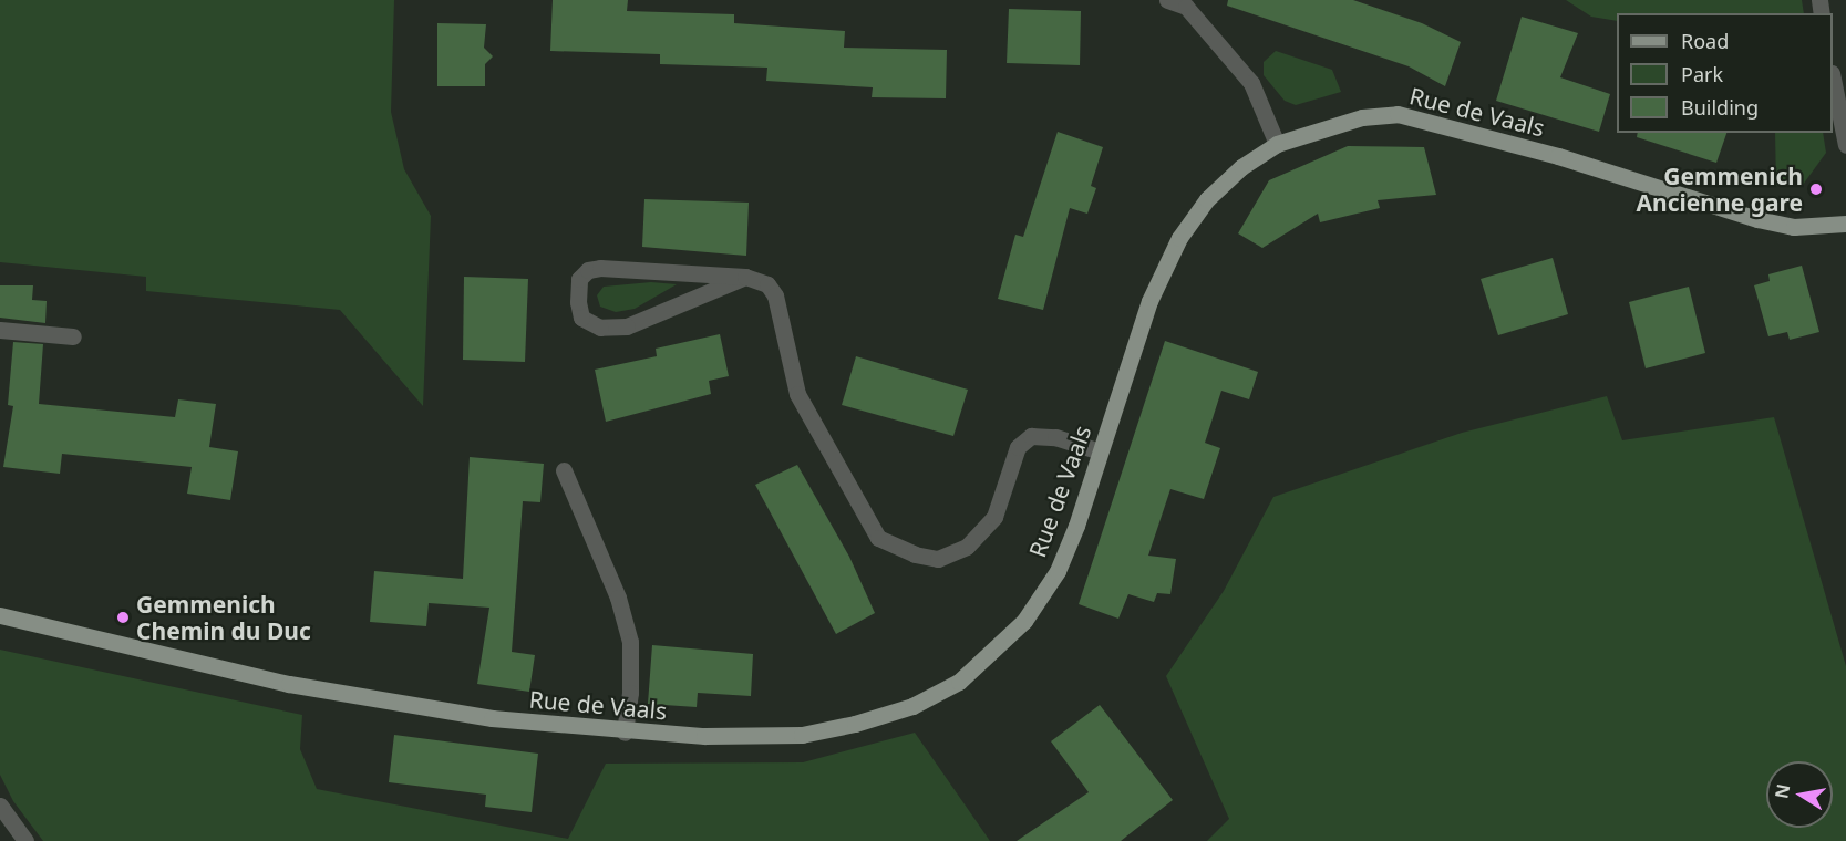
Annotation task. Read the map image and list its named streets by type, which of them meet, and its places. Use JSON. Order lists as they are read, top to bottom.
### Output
{
  "streets": {
    "main road": ["Rue de Vaals"]
  },
  "places": ["Gemmenich Ancienne gare", "Gemmenich Chemin du Duc"],
  "legend": ["Road", "Park", "Building"],
  "north": "left"
}
